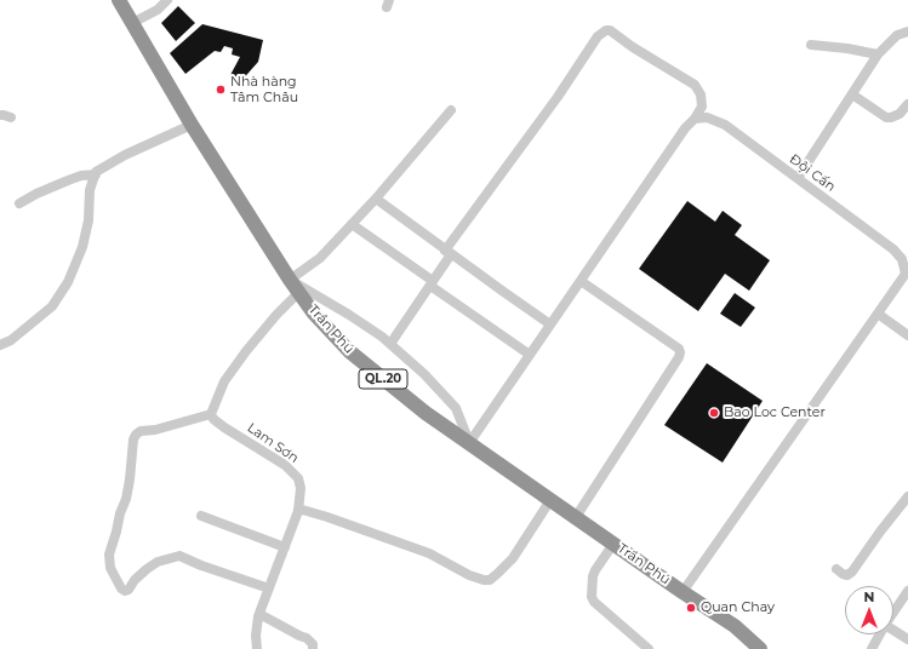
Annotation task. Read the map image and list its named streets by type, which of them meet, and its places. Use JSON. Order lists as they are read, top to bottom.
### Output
{
  "streets": {
    "highway": ["Trần Phú", "QL.20"],
    "street": ["Đội Cấn", "Lam Sơn"]
  },
  "crossings": [
    ["Đội Cấn", "Trần Phú"]
  ],
  "places": ["Nhà hàng Tâm Châu", "Bao Loc Center", "Quan Chay"],
  "north": "top"
}
